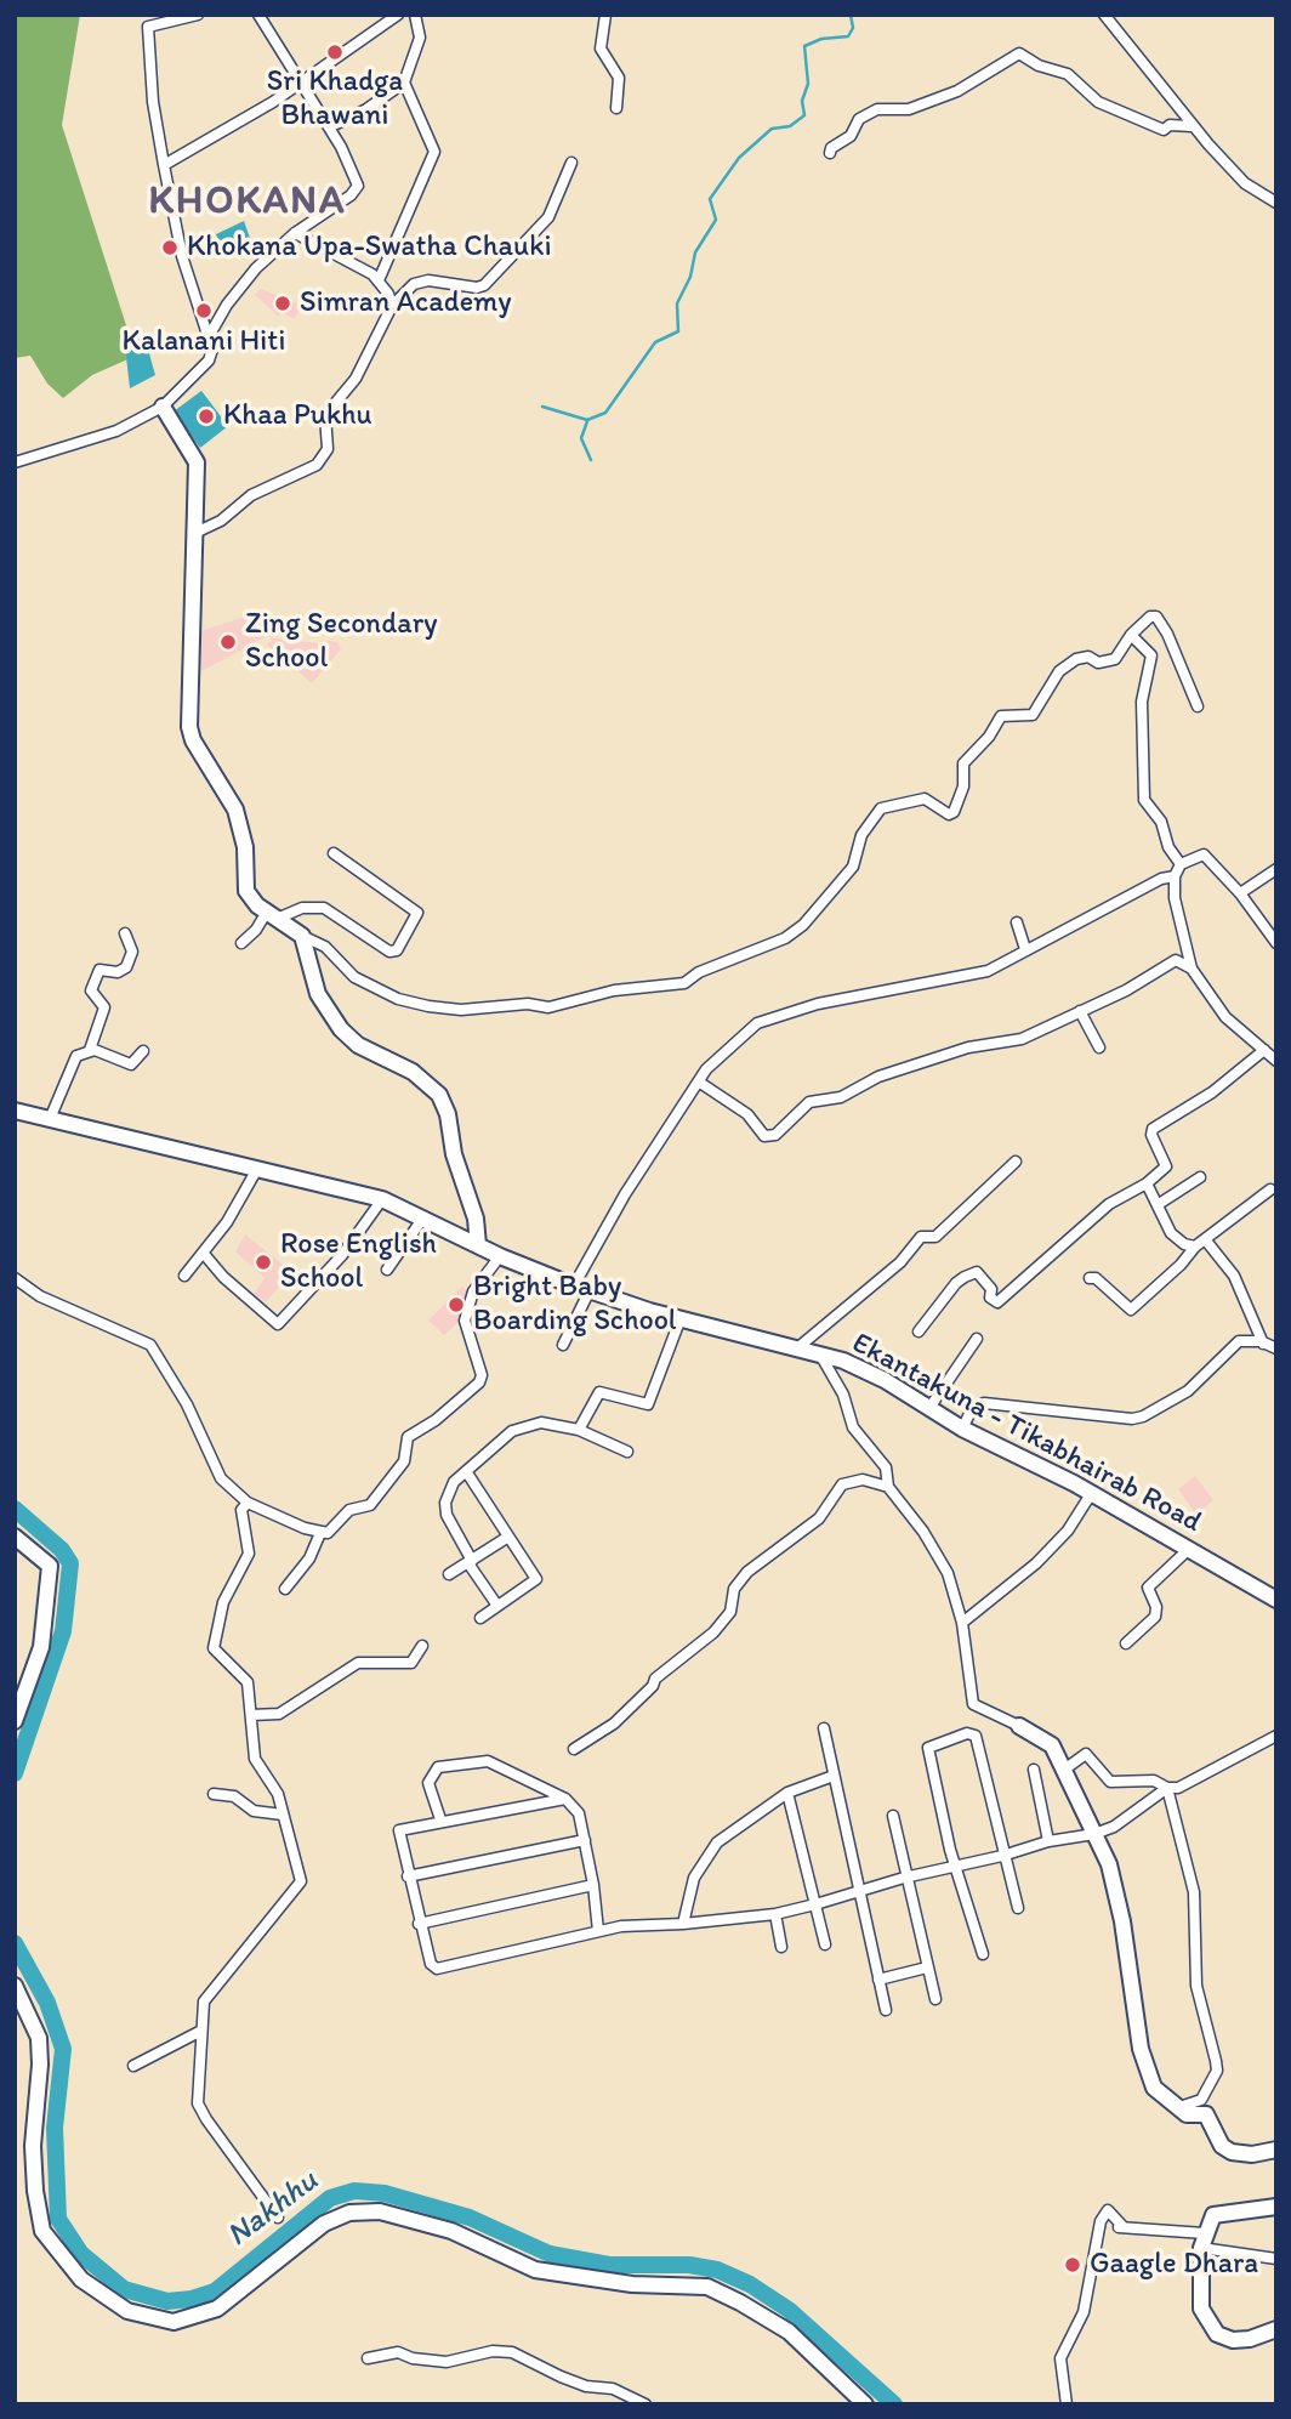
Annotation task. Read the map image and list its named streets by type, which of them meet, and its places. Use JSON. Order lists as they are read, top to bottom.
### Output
{
  "streets": {
    "street": ["Ekantakuna - Tikabhairab Road"]
  },
  "districts": ["KHOKANA"],
  "water": ["Nakhhu"],
  "places": [
    "Sri Khadga Bhawani",
    "Khokana Upa-Swatha Chauki",
    "Simran Academy",
    "Kalanani Hiti",
    "Khaa Pukhu",
    "Zing Secondary School",
    "Rose English School",
    "Bright Baby Boarding School",
    "Gaagle Dhara"
  ]
}
